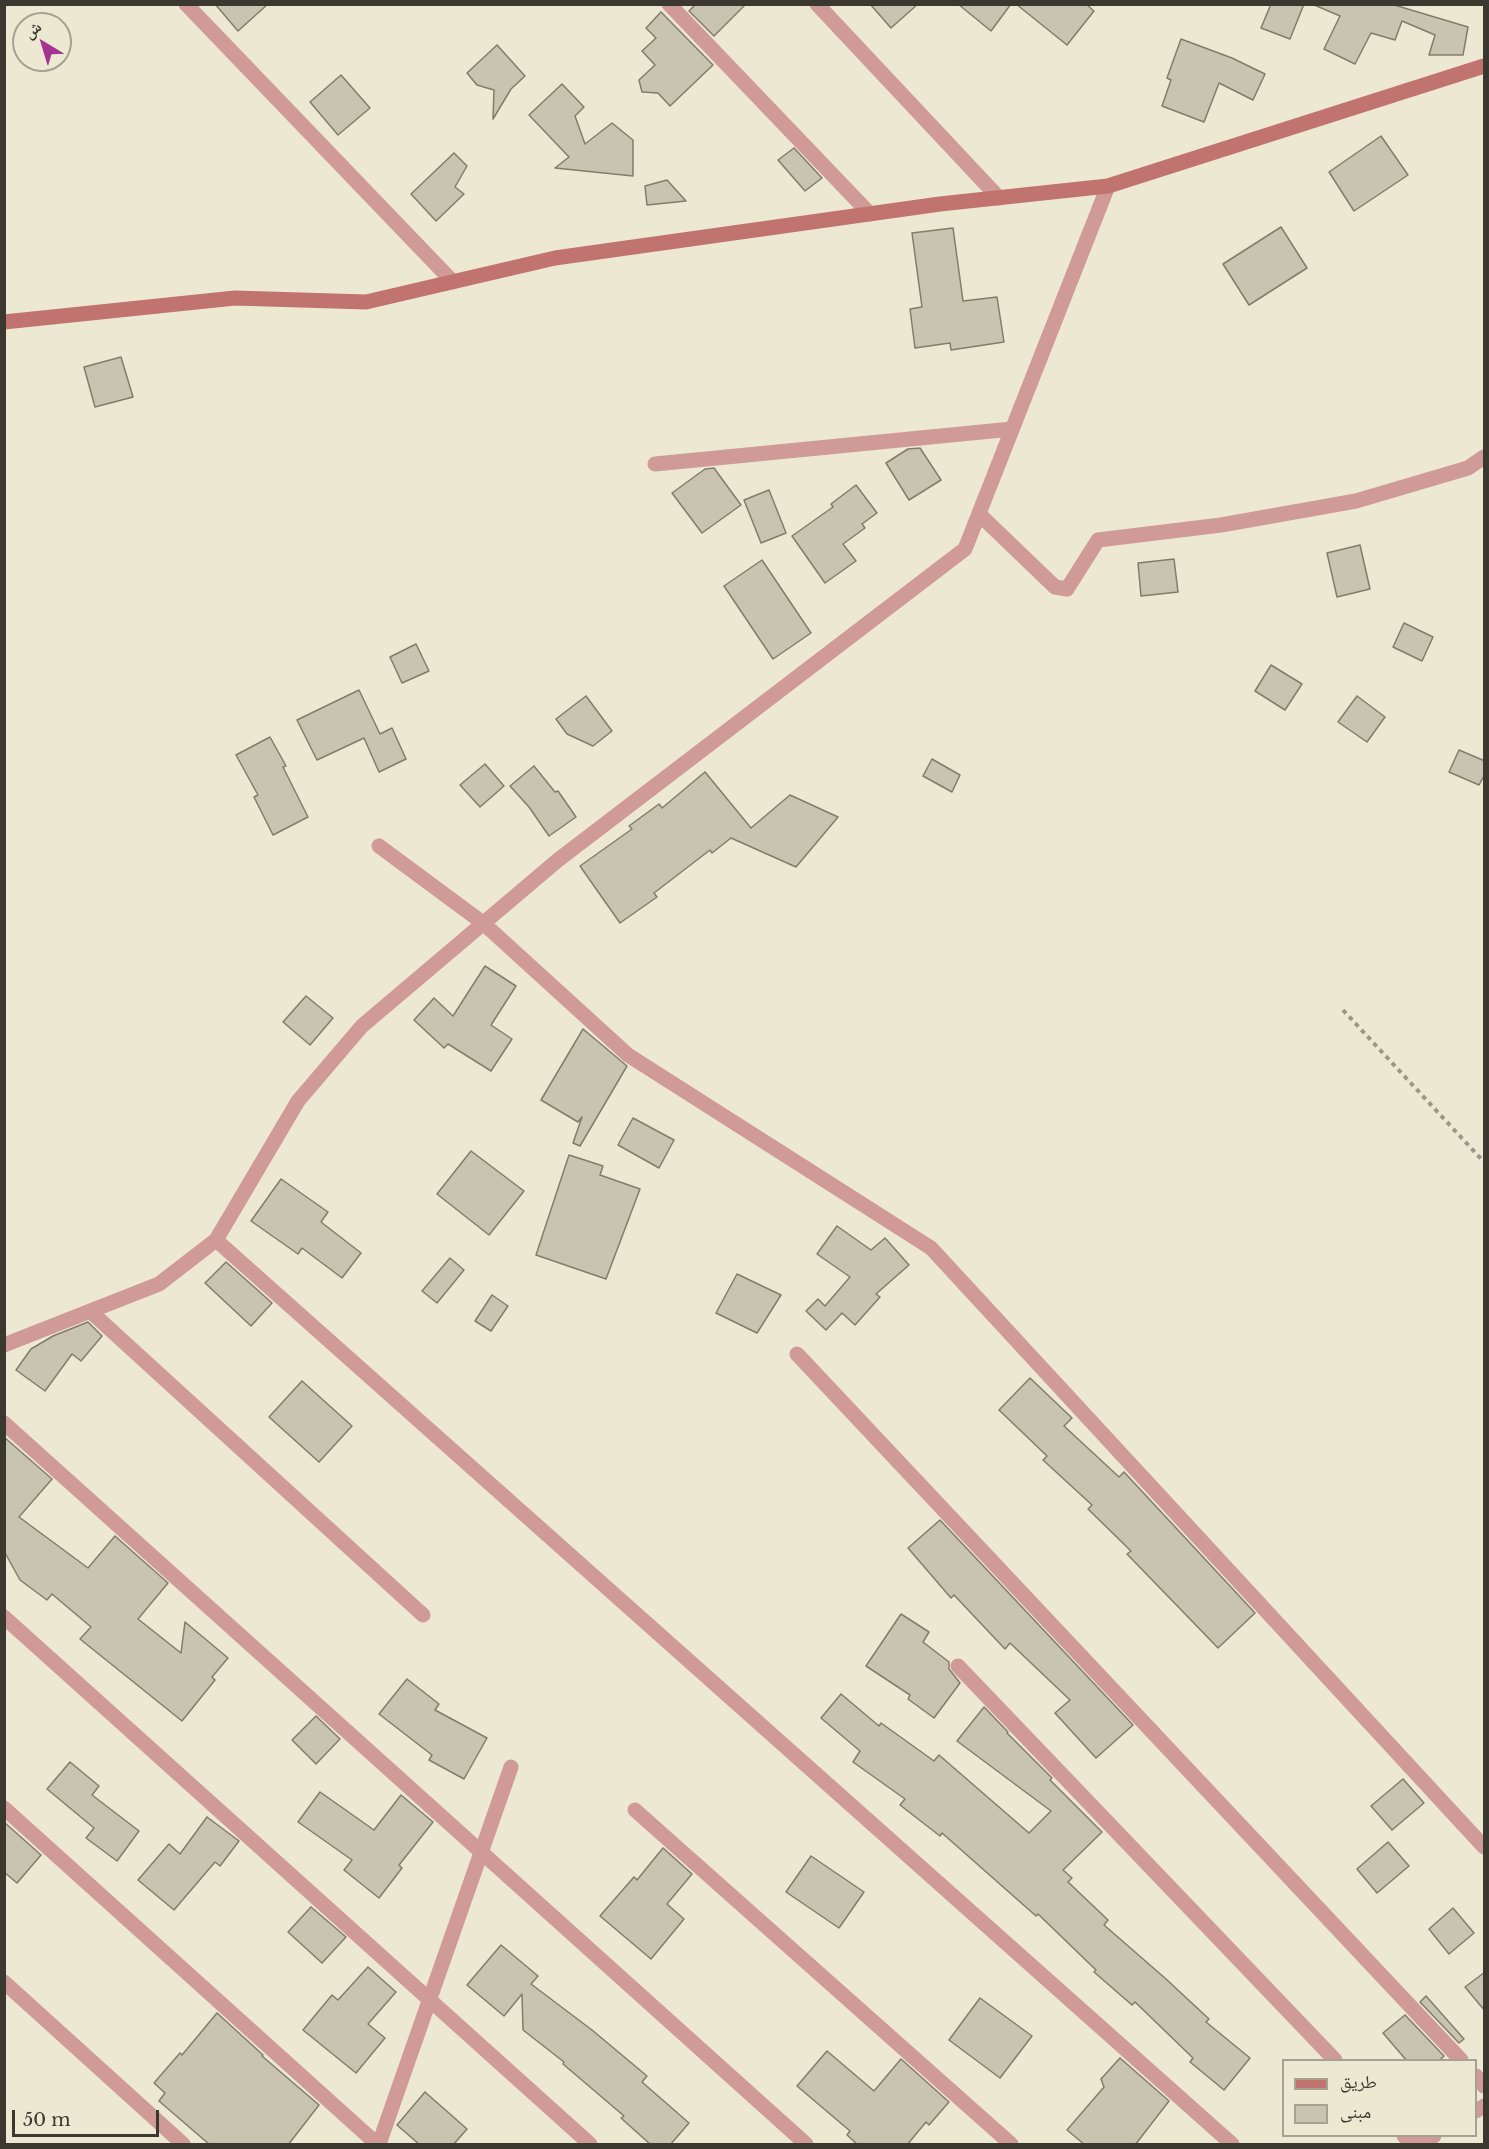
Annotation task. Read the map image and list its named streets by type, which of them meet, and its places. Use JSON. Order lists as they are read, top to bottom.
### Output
{
  "legend": ["طريق", "مبنى"],
  "scale_bar": "50 m",
  "north": "top left"
}
